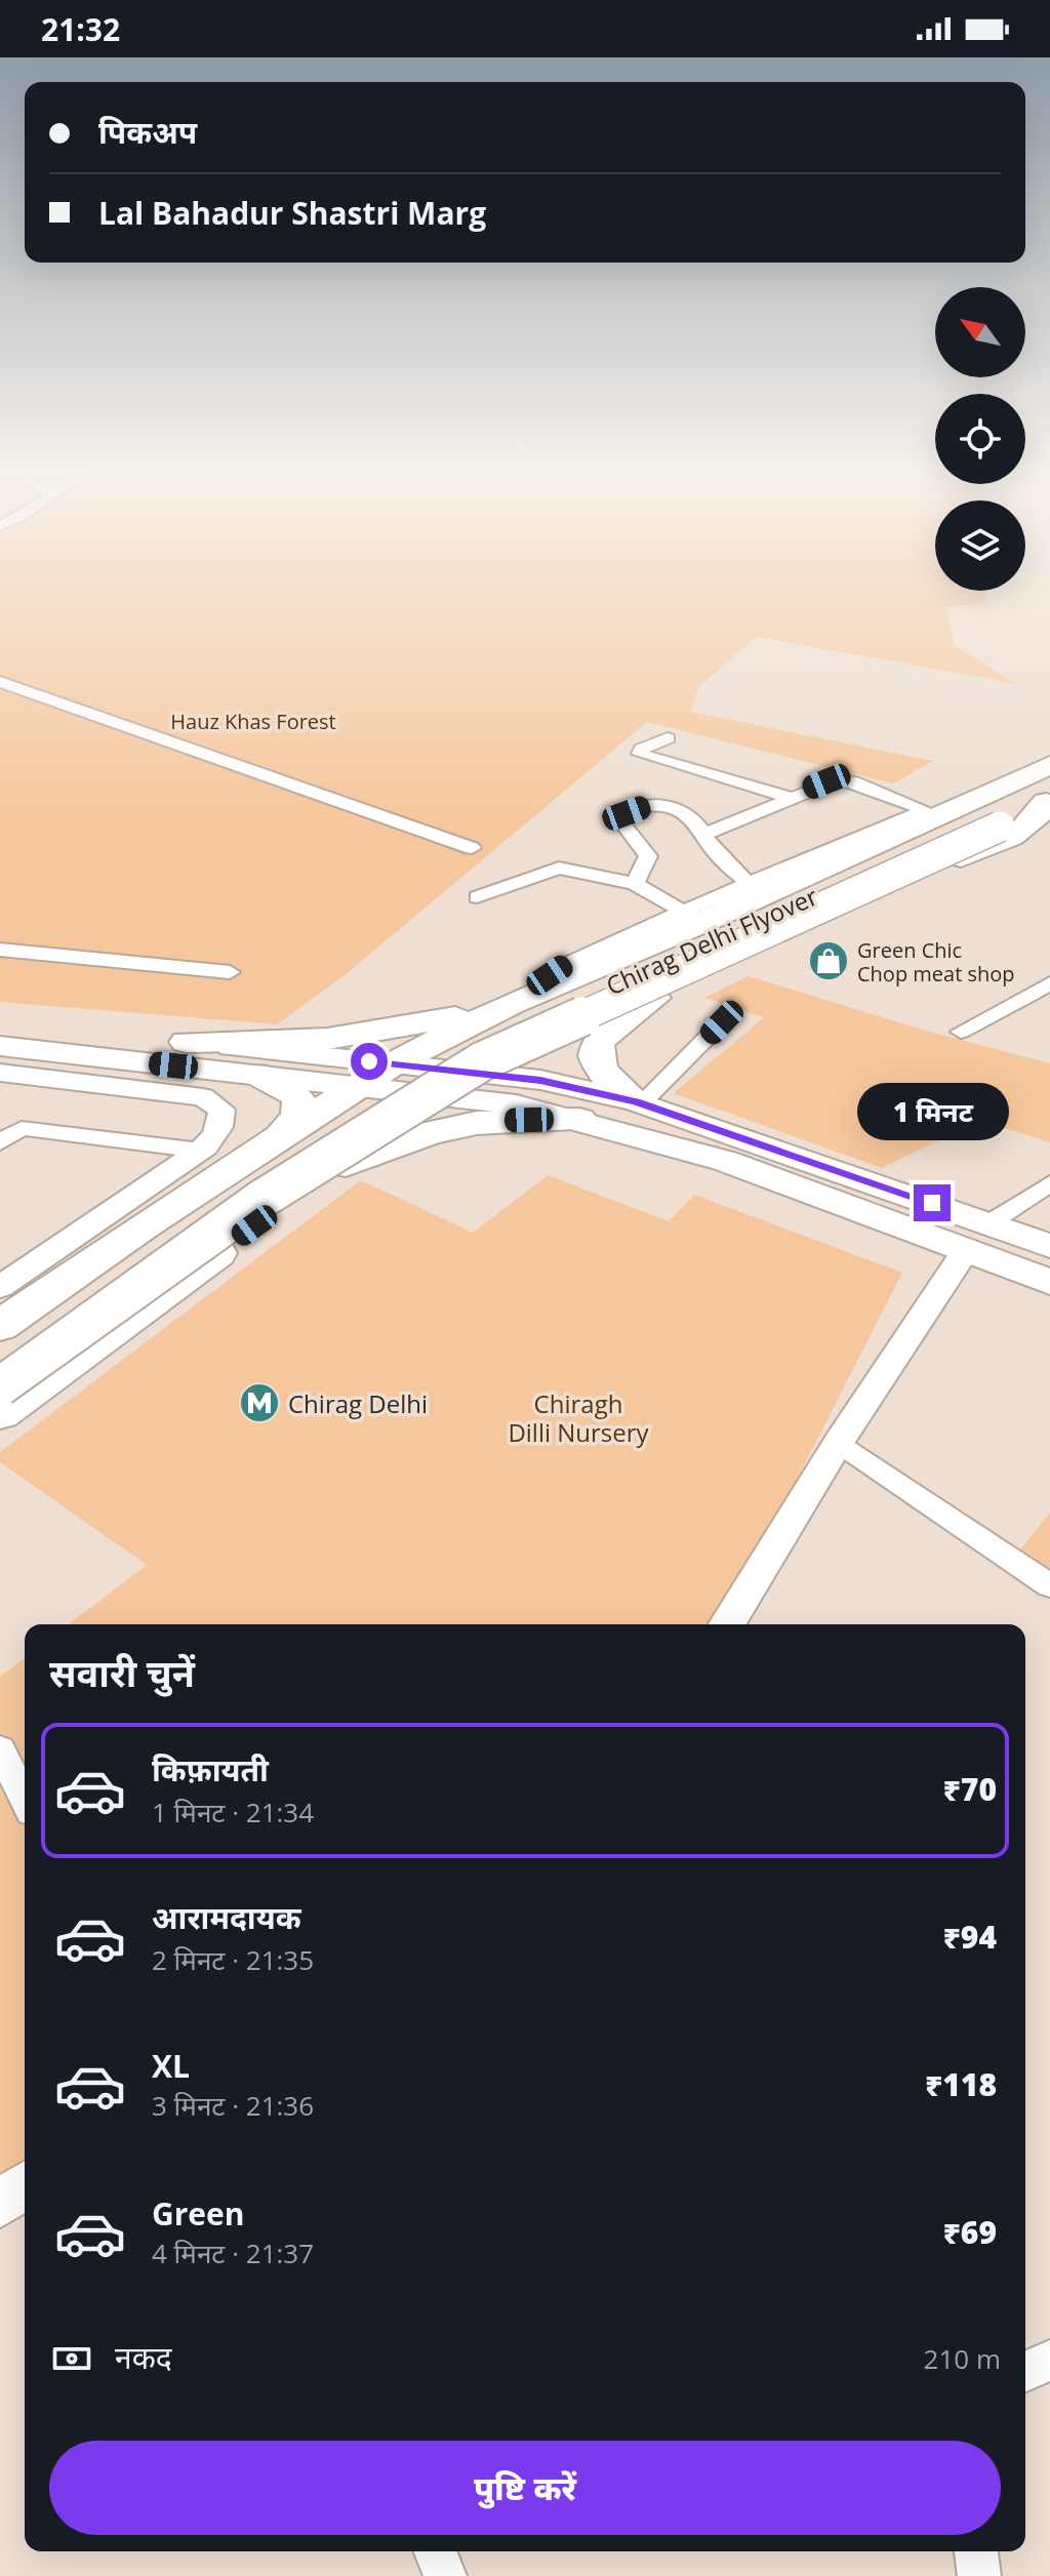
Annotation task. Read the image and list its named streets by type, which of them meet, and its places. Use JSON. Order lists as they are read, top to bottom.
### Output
{
  "streets": {
    "main road": ["Chirag Delhi Flyover"]
  },
  "parks": ["Hauz Khas Forest", "Chiragh Dilli Nursery"],
  "places": {
    "shop": ["Green Chic Chop meat shop"],
    "metro station": ["Chirag Delhi"]
  },
  "north": "top left",
  "page": {
    "status": "21:32",
    "banner": ["पिकअप", "Lal Bahadur Shastri Marg"],
    "bubble": "1 मिनट",
    "heading": "सवारी चुनें",
    "list": [
      {
        "name": "किफ़ायती",
        "note": "1 मिनट · 21:34",
        "value": "₹70"
      },
      {
        "name": "आरामदायक",
        "note": "2 मिनट · 21:35",
        "value": "₹94"
      },
      {
        "name": "XL",
        "note": "3 मिनट · 21:36",
        "value": "₹118"
      },
      {
        "name": "Green",
        "note": "4 मिनट · 21:37",
        "value": "₹69"
      }
    ],
    "pay": ["नकद", "210 m"],
    "buttons": "पुष्टि करें"
  }
}
